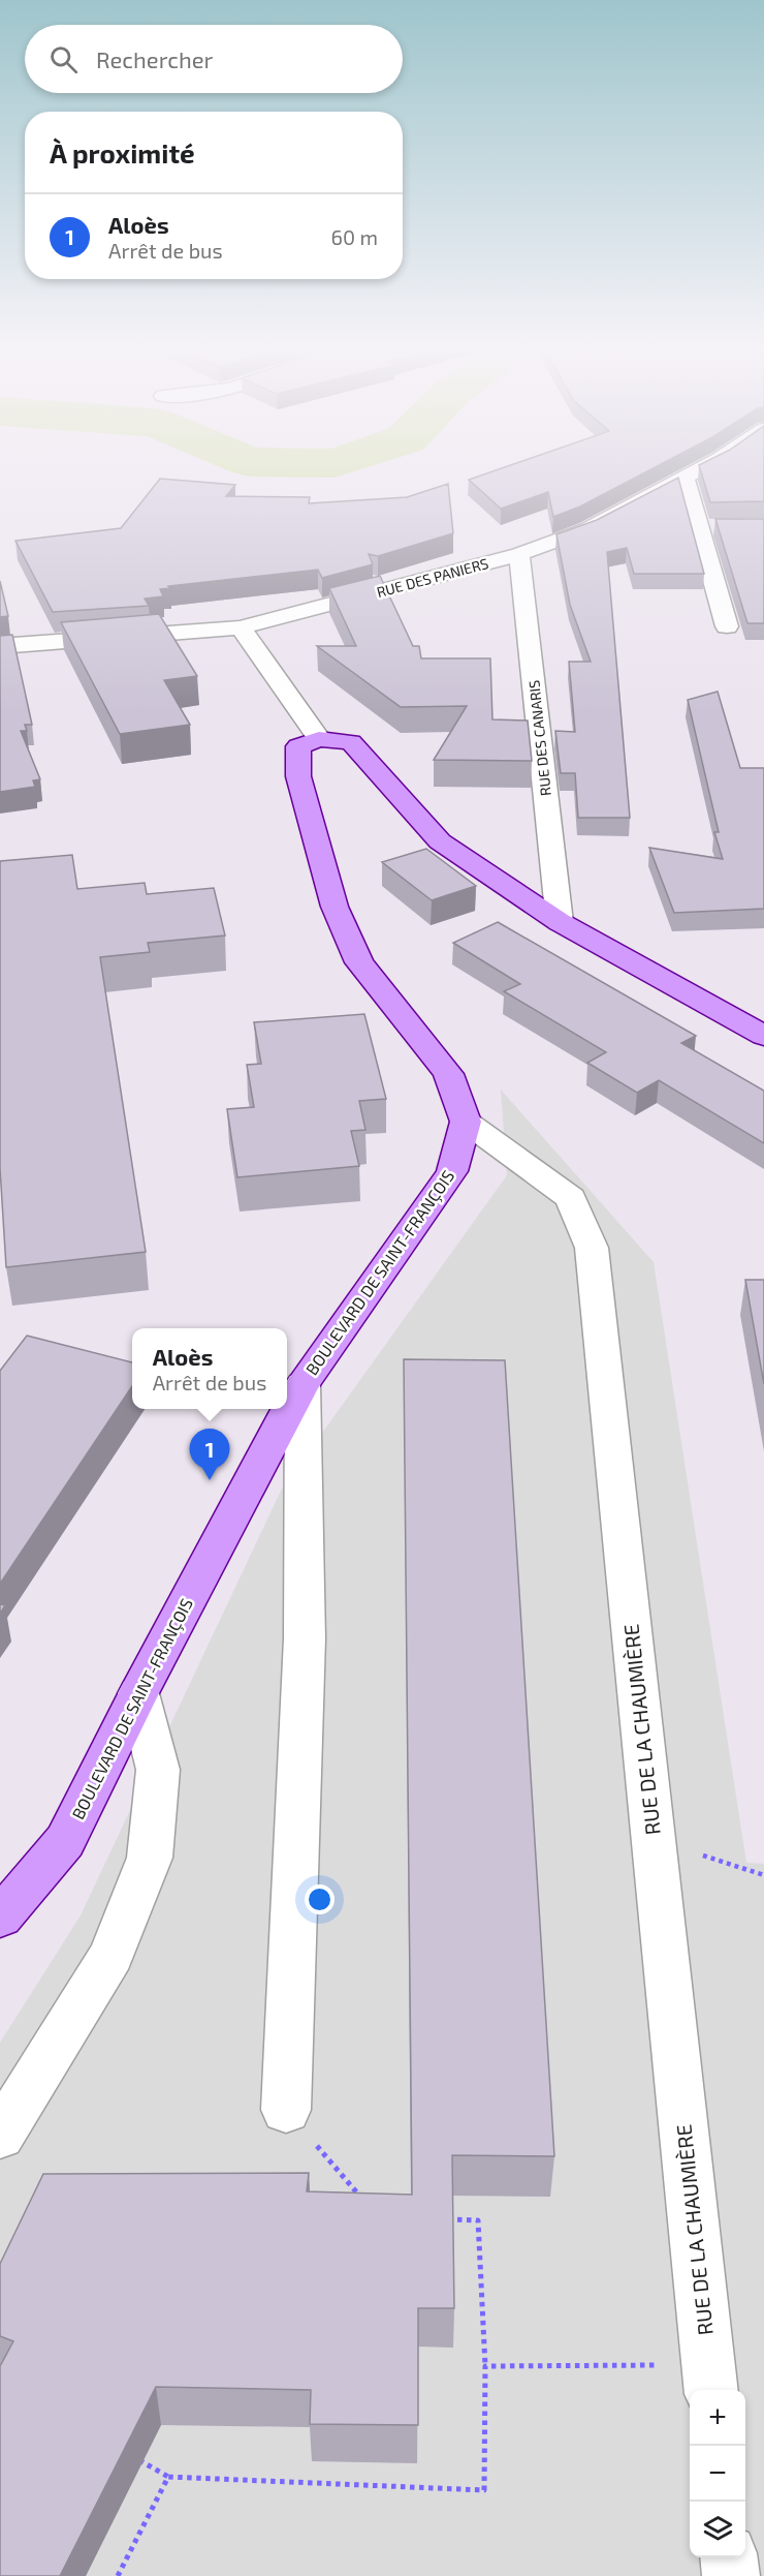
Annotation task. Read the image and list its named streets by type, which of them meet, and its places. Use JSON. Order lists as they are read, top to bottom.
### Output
{
  "streets": {
    "main road": ["BOULEVARD DE SAINT-FRANÇOIS"],
    "street": ["RUE DES PANIERS", "RUE DES CANARIS", "RUE DE LA CHAUMIÈRE"]
  },
  "crossings": [
    ["RUE DES PANIERS", "RUE DES CANARIS"],
    ["BOULEVARD DE SAINT-FRANÇOIS", "RUE DE LA CHAUMIÈRE"]
  ],
  "page": {
    "search": "Rechercher",
    "heading": "À proximité",
    "list": [
      {
        "mark": "1",
        "name": "Aloès",
        "note": "Arrêt de bus",
        "value": "60 m"
      }
    ],
    "popup": ["Aloès", "Arrêt de bus"],
    "pins": "1",
    "map_buttons": ["+", "−"]
  }
}
